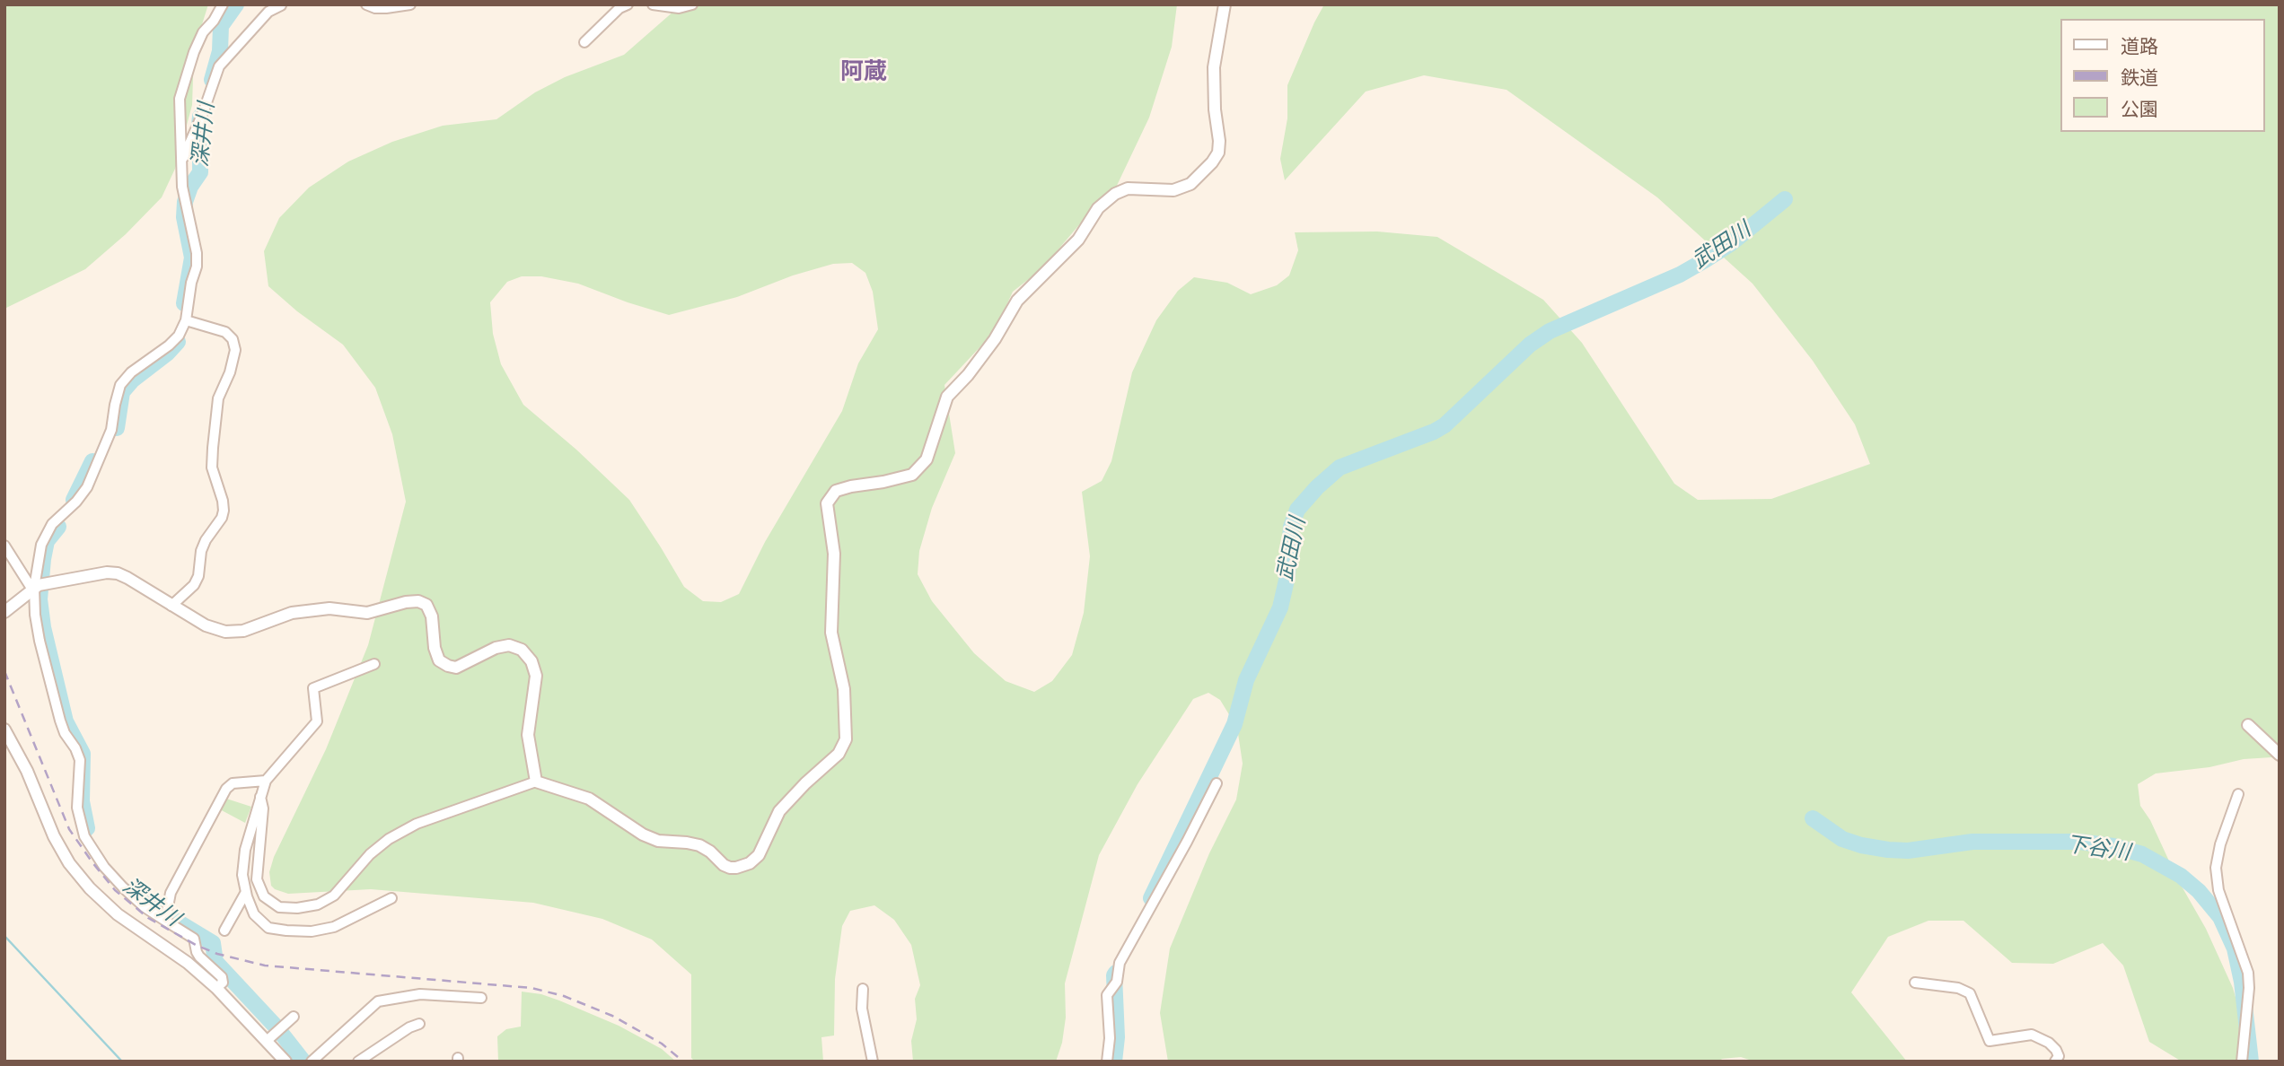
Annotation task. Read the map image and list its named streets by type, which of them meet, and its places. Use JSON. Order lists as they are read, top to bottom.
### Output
{
  "districts": ["阿蔵"],
  "water": ["深井川", "武田川", "下谷川"],
  "legend": ["道路", "鉄道", "公園"]
}
